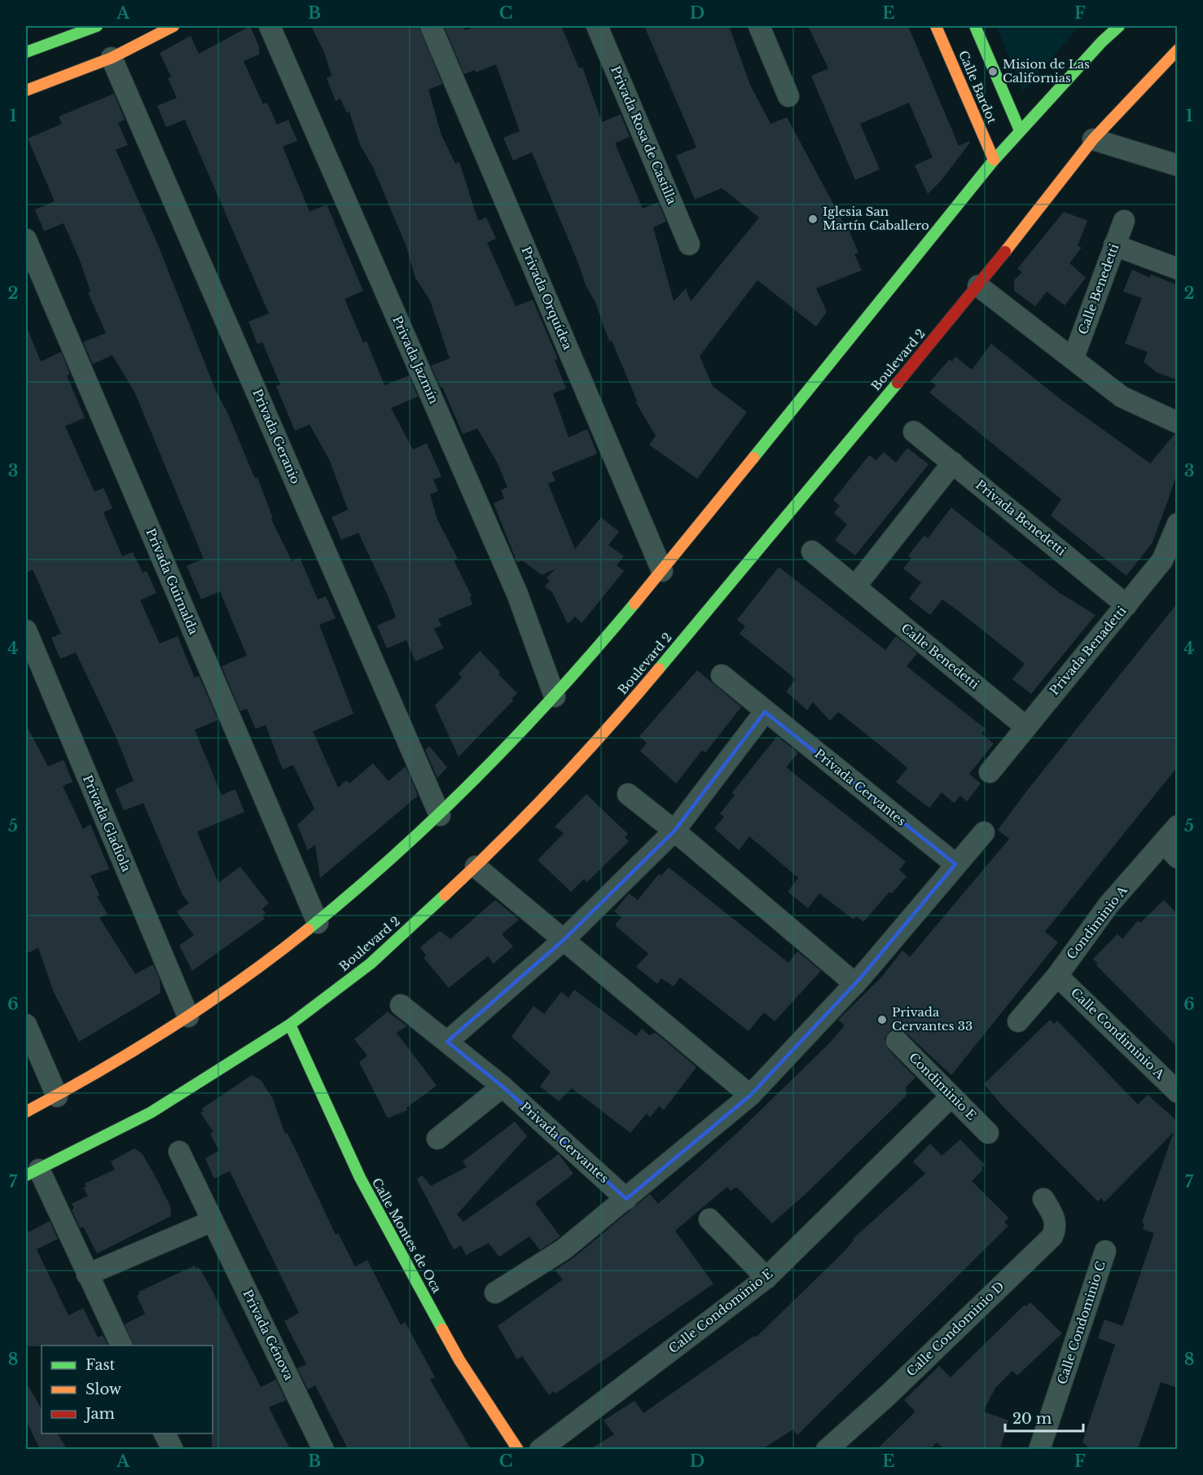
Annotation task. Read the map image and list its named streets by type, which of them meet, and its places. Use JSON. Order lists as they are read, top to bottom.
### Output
{
  "streets": {
    "main road": ["Calle Bardot", "Boulevard 2", "Calle Montes de Oca"],
    "street": [
      "Privada Rosa de Castilla",
      "Calle Benedetti",
      "Privada Orquídea",
      "Privada Jazmín",
      "Privada Geranio",
      "Privada Benedetti",
      "Privada Guirnalda",
      "Privada Benadetti",
      "Privada Cervantes",
      "Privada Gladiola",
      "Condiminio A",
      "Calle Condiminio A",
      "Condiminio E",
      "Calle Condominio E",
      "Calle Condominio C",
      "Calle Condominio D",
      "Privada Génova"
    ]
  },
  "crossings": [
    ["Calle Benedetti", "Privada Benadetti"],
    ["Boulevard 2", "Calle Montes de Oca"],
    ["Privada Benedetti", "Privada Benadetti"],
    ["Condiminio A", "Calle Condiminio A"],
    ["Condiminio E", "Calle Condominio E"]
  ],
  "places": ["Mision de Las Californias", "Iglesia San Martín Caballero", "Privada Cervantes 33"],
  "legend": ["Fast", "Slow", "Jam"],
  "scale_bar": "20 m",
  "grid": {
    "columns": [
      "A",
      "B",
      "C",
      "D",
      "E",
      "F"
    ],
    "rows": [
      "1",
      "2",
      "3",
      "4",
      "5",
      "6",
      "7",
      "8"
    ]
  }
}
